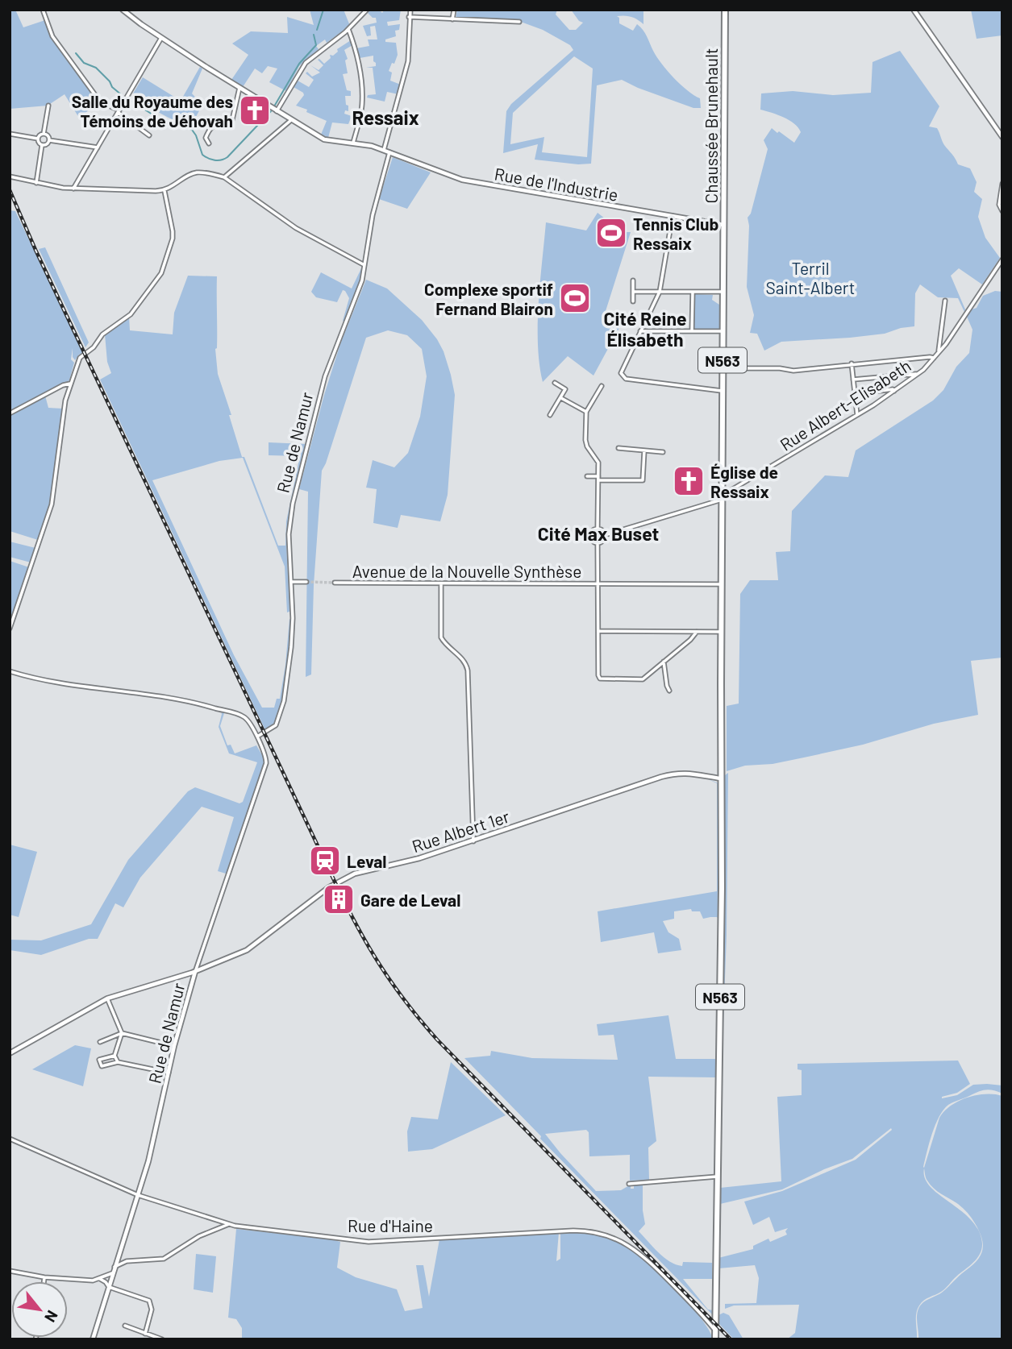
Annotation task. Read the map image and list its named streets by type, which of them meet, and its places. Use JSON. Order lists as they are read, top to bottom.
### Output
{
  "streets": {
    "main road": ["Chaussée Brunehault", "N563"],
    "street": [
      "Rue de l'Industrie",
      "Rue Albert-Elisabeth",
      "Rue de Namur",
      "Avenue de la Nouvelle Synthèse",
      "Rue Albert 1er",
      "Rue d'Haine"
    ]
  },
  "crossings": [
    ["Chaussée Brunehault", "Rue de l'Industrie"],
    ["Chaussée Brunehault", "N563"],
    ["Chaussée Brunehault", "Rue Albert-Elisabeth"],
    ["Chaussée Brunehault", "Avenue de la Nouvelle Synthèse"],
    ["Chaussée Brunehault", "Rue Albert 1er"],
    ["Rue de l'Industrie", "Rue de Namur"],
    ["N563", "Rue Albert 1er"],
    ["N563", "Rue d'Haine"],
    ["Rue de Namur", "Rue Albert 1er"],
    ["Rue de Namur", "Rue d'Haine"]
  ],
  "districts": ["Ressaix", "Cité Reine Élisabeth", "Cité Max Buset"],
  "parks": ["Terril Saint-Albert"],
  "places": {
    "church": ["Salle du Royaume des Témoins de Jéhovah", "Église de Ressaix"],
    "sports": ["Tennis Club Ressaix", "Complexe sportif Fernand Blairon"],
    "station": ["Leval"],
    "building": ["Gare de Leval"]
  },
  "north": "bottom right"
}
